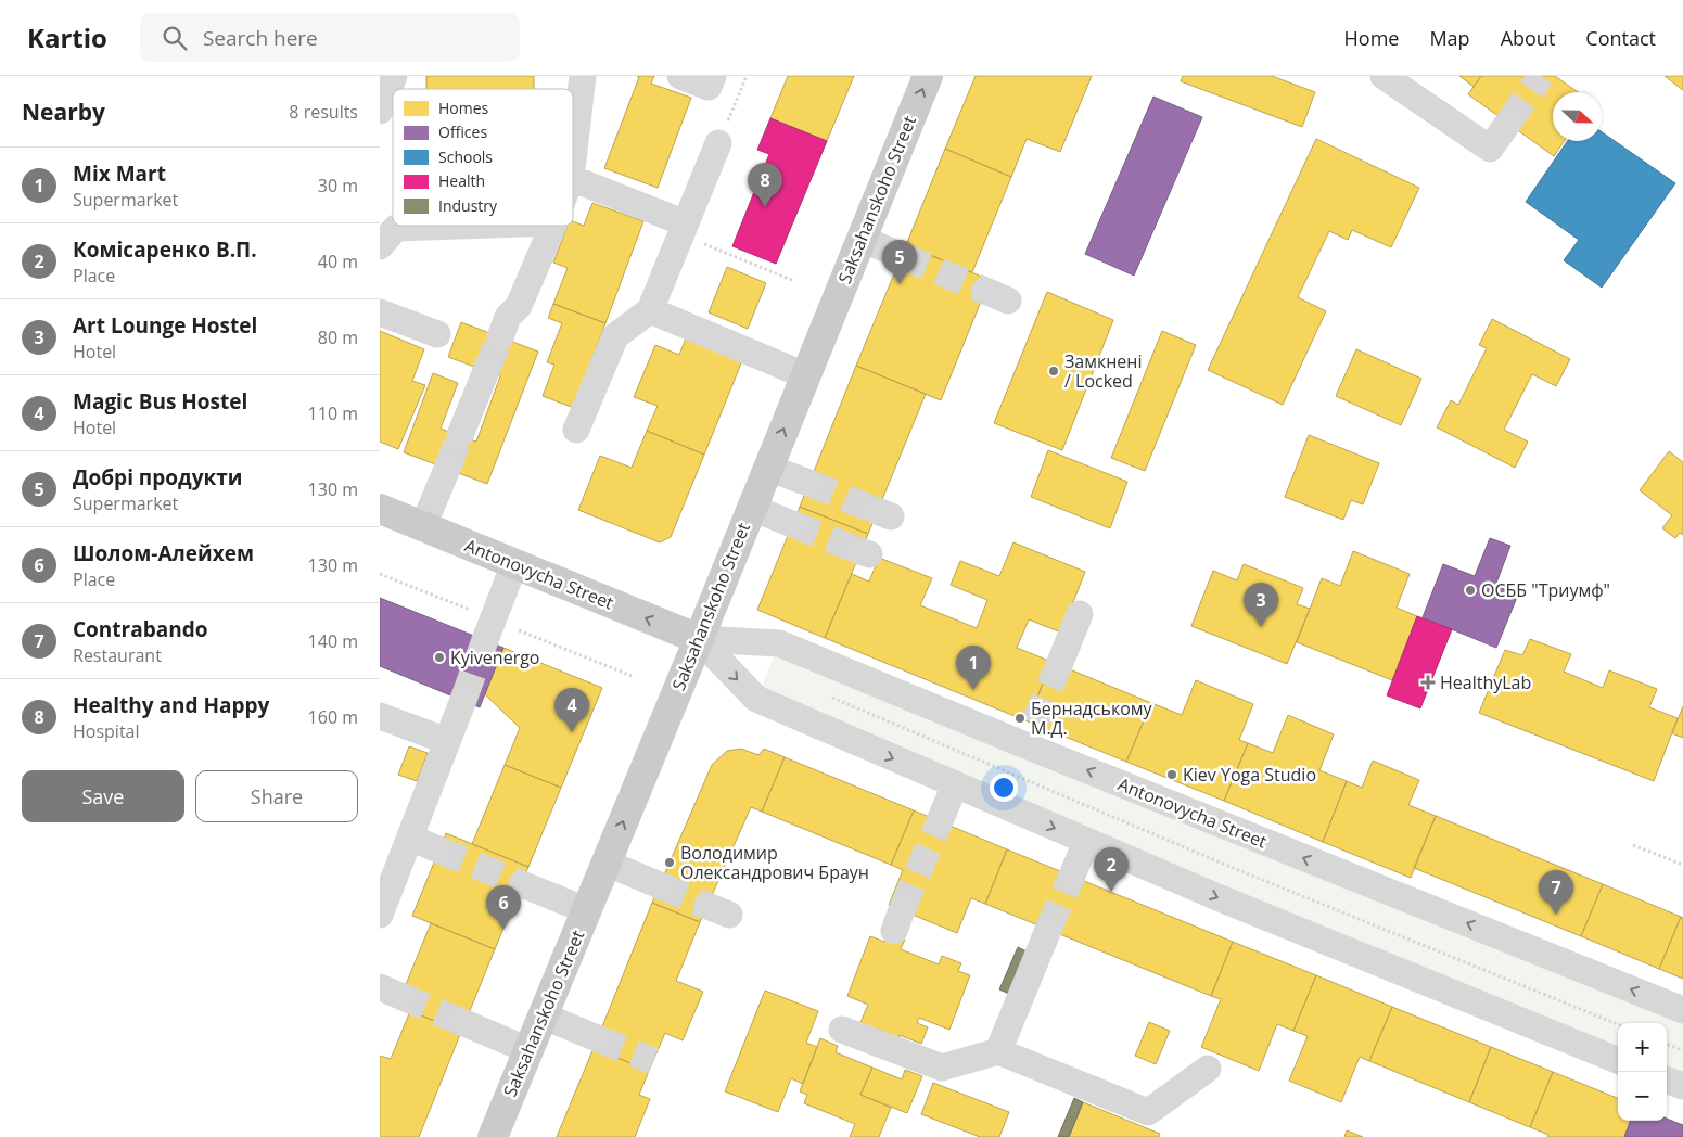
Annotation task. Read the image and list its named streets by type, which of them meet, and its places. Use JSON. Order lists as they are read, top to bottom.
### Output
{
  "streets": {
    "main road": ["Saksahanskoho Street", "Antonovycha Street"]
  },
  "crossings": [
    ["Saksahanskoho Street", "Antonovycha Street"]
  ],
  "one_way": ["Saksahanskoho Street"],
  "places": {
    "other": [
      "Замкнені / Locked",
      "ОСББ \"Триумф\"",
      "Kyivenergo",
      "Бернадському М.Д.",
      "Kiev Yoga Studio",
      "Володимир Олександрович Браун"
    ],
    "health": ["HealthyLab"]
  },
  "legend": [
    "Homes",
    "Offices",
    "Schools",
    "Health",
    "Industry"
  ],
  "north": "right",
  "page": {
    "header": "Kartio",
    "search": "Search here",
    "nav": [
      "Home",
      "Map",
      "About",
      "Contact"
    ],
    "heading": ["Nearby", "8 results"],
    "list": [
      {
        "mark": "1",
        "name": "Mix Mart",
        "note": "Supermarket",
        "value": "30 m"
      },
      {
        "mark": "2",
        "name": "Комісаренко В.П.",
        "note": "Place",
        "value": "40 m"
      },
      {
        "mark": "3",
        "name": "Art Lounge Hostel",
        "note": "Hotel",
        "value": "80 m"
      },
      {
        "mark": "4",
        "name": "Magic Bus Hostel",
        "note": "Hotel",
        "value": "110 m"
      },
      {
        "mark": "5",
        "name": "Добрі продукти",
        "note": "Supermarket",
        "value": "130 m"
      },
      {
        "mark": "6",
        "name": "Шолом-Алейхем",
        "note": "Place",
        "value": "130 m"
      },
      {
        "mark": "7",
        "name": "Contrabando",
        "note": "Restaurant",
        "value": "140 m"
      },
      {
        "mark": "8",
        "name": "Healthy and Happy",
        "note": "Hospital",
        "value": "160 m"
      }
    ],
    "pins": [
      "8",
      "5",
      "3",
      "1",
      "4",
      "2",
      "7",
      "6"
    ],
    "buttons": ["Save", "Share"],
    "map_buttons": ["+", "−"]
  }
}
